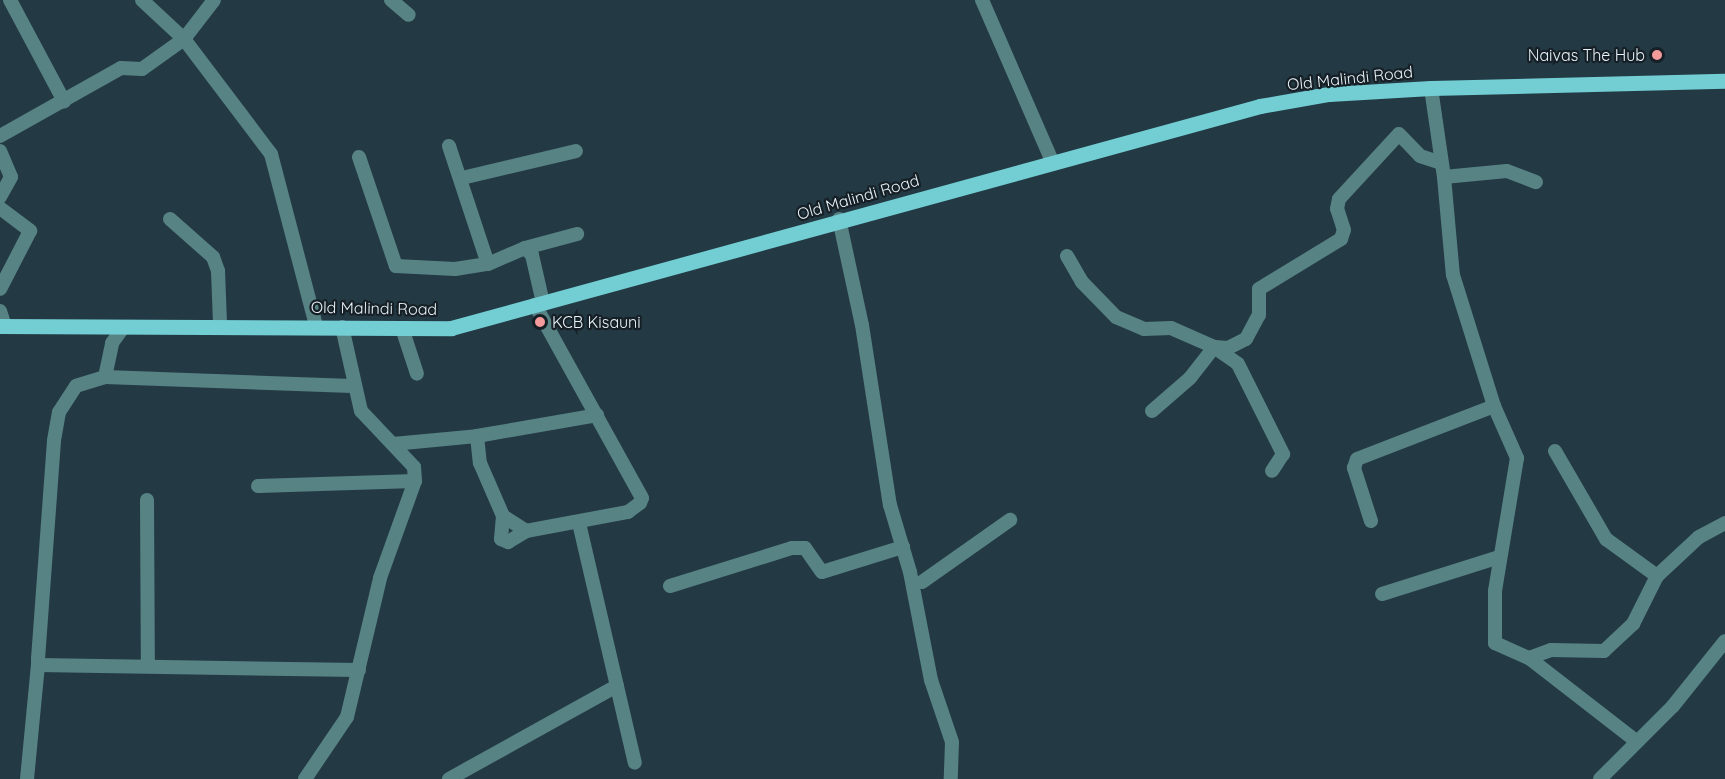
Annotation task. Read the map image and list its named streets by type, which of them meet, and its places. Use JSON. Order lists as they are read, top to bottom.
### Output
{
  "streets": {
    "main road": ["Old Malindi Road"]
  },
  "places": ["Naivas The Hub", "KCB Kisauni"]
}
